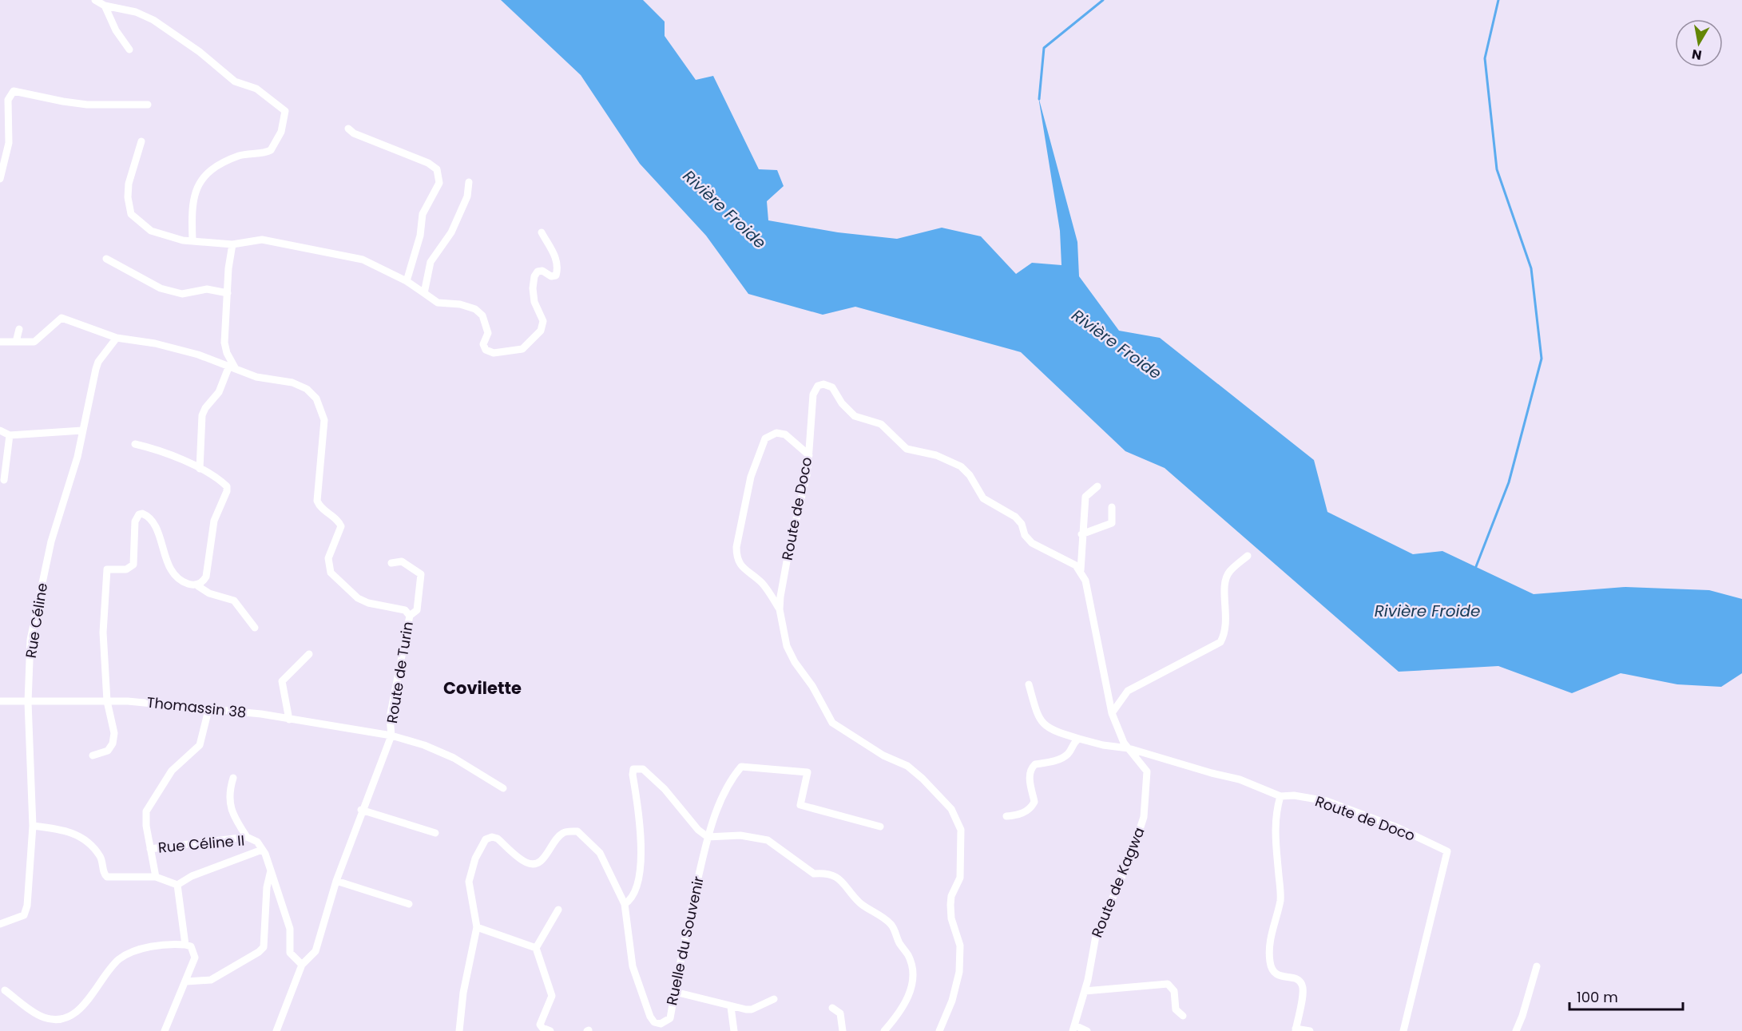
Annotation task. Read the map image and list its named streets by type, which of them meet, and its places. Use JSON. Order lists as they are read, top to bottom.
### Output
{
  "streets": {
    "street": [
      "Route de Doco",
      "Rue Céline",
      "Route de Turin",
      "Thomassin 38",
      "Rue Céline II",
      "Route de Kagwa",
      "Ruelle du Souvenir"
    ]
  },
  "crossings": [
    ["Rue Céline", "Thomassin 38"],
    ["Route de Turin", "Thomassin 38"],
    ["Route de Turin", "Rue Céline II"],
    ["Thomassin 38", "Rue Céline II"]
  ],
  "districts": ["Covilette"],
  "water": ["Rivière Froide"],
  "scale_bar": "100 m",
  "north": "bottom"
}
